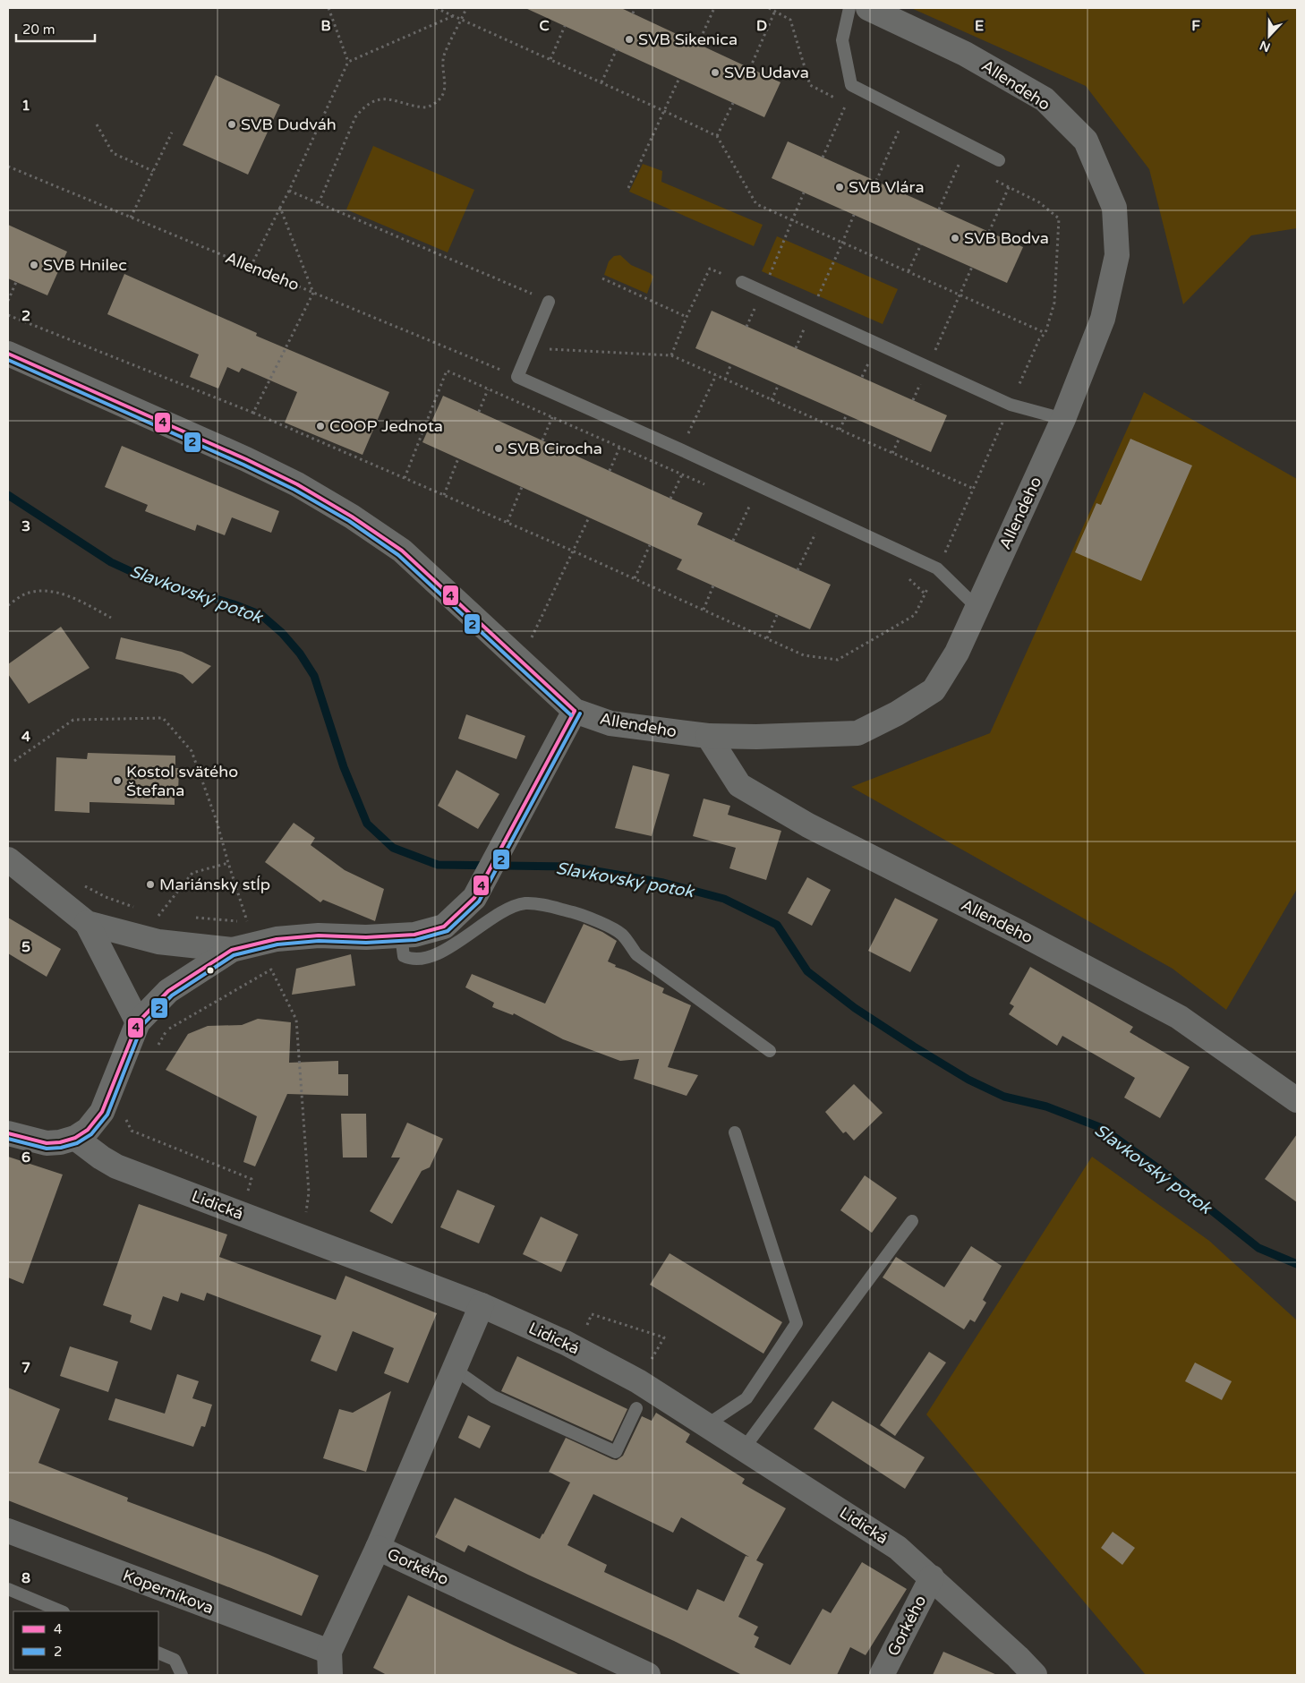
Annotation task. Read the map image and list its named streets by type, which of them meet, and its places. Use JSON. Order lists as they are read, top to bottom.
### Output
{
  "streets": {
    "street": [
      "Allendeho",
      "Lidická",
      "Gorkého",
      "Koperníkova"
    ]
  },
  "crossings": [
    ["Lidická", "Gorkého"]
  ],
  "water": ["Slavkovský potok"],
  "places": [
    "SVB Sikenica",
    "SVB Udava",
    "SVB Dudváh",
    "SVB Vlára",
    "SVB Bodva",
    "SVB Hnilec",
    "COOP Jednota",
    "SVB Cirocha",
    "Kostol svätého Štefana",
    "Mariánsky stĺp"
  ],
  "lines": ["transit line 4", "transit line 2"],
  "legend": ["4", "2"],
  "scale_bar": "20 m",
  "north": "bottom",
  "grid": {
    "columns": [
      "B",
      "C",
      "D",
      "E",
      "F"
    ],
    "rows": [
      "1",
      "2",
      "3",
      "4",
      "5",
      "6",
      "7",
      "8"
    ]
  }
}
